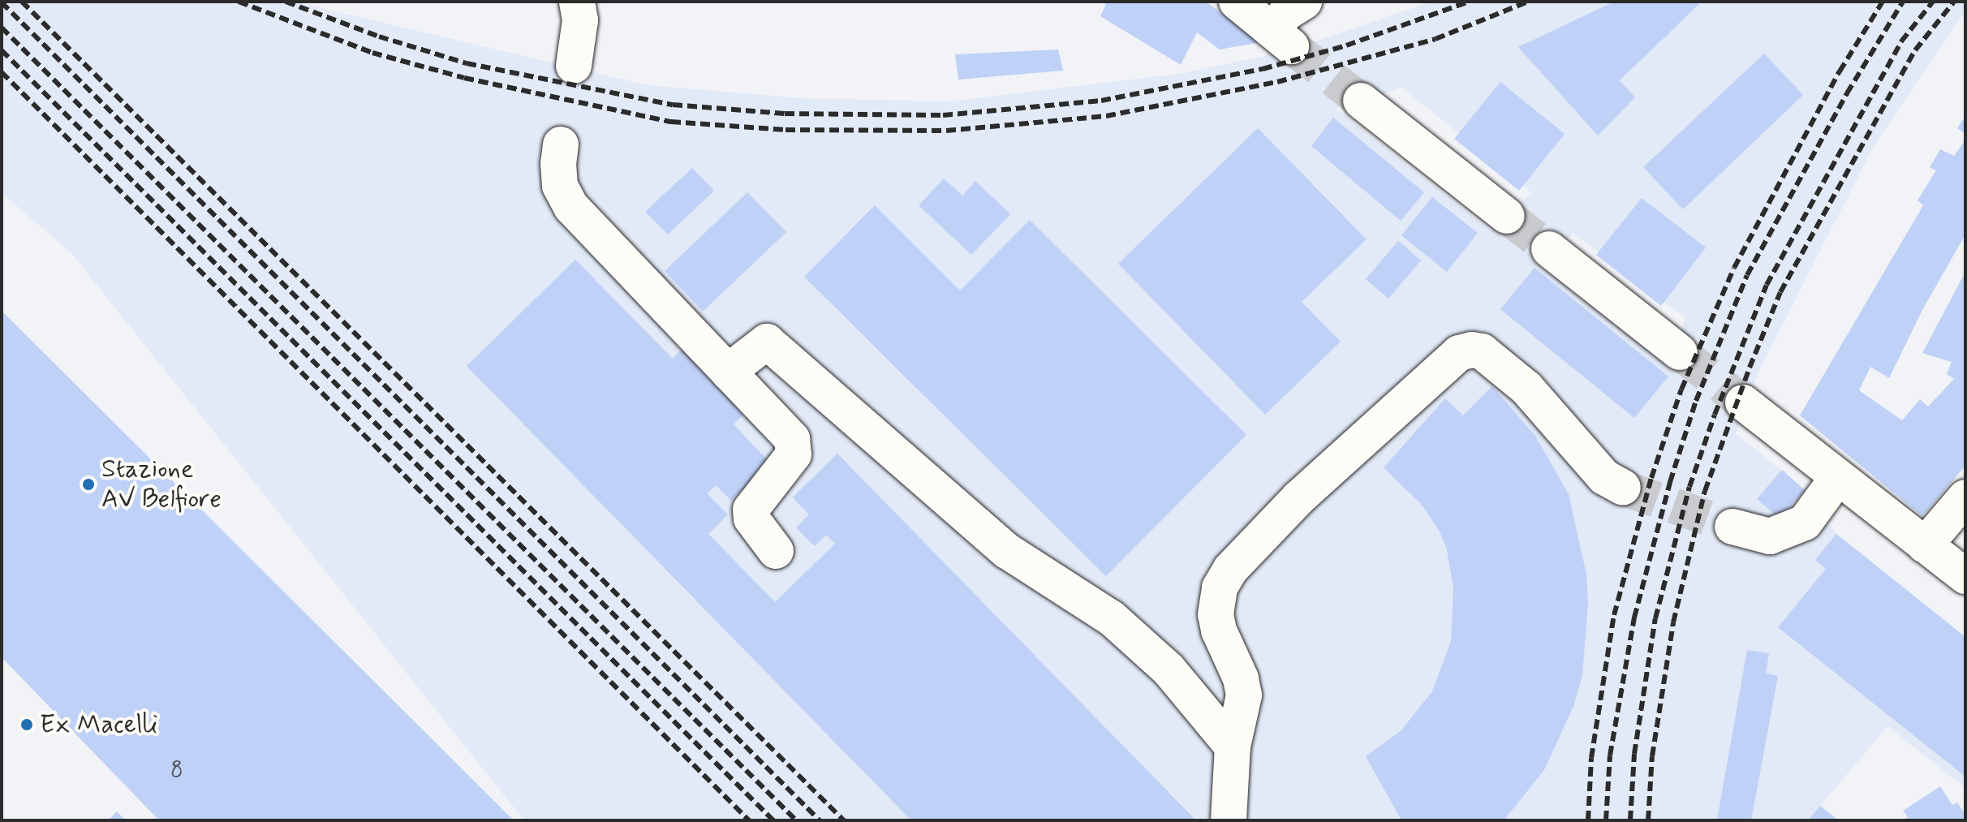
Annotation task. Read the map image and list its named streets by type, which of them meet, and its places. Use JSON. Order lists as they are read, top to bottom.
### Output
{
  "places": ["Stazione AV Belfiore", "Ex Macelli"],
  "house_numbers": ["8"]
}
